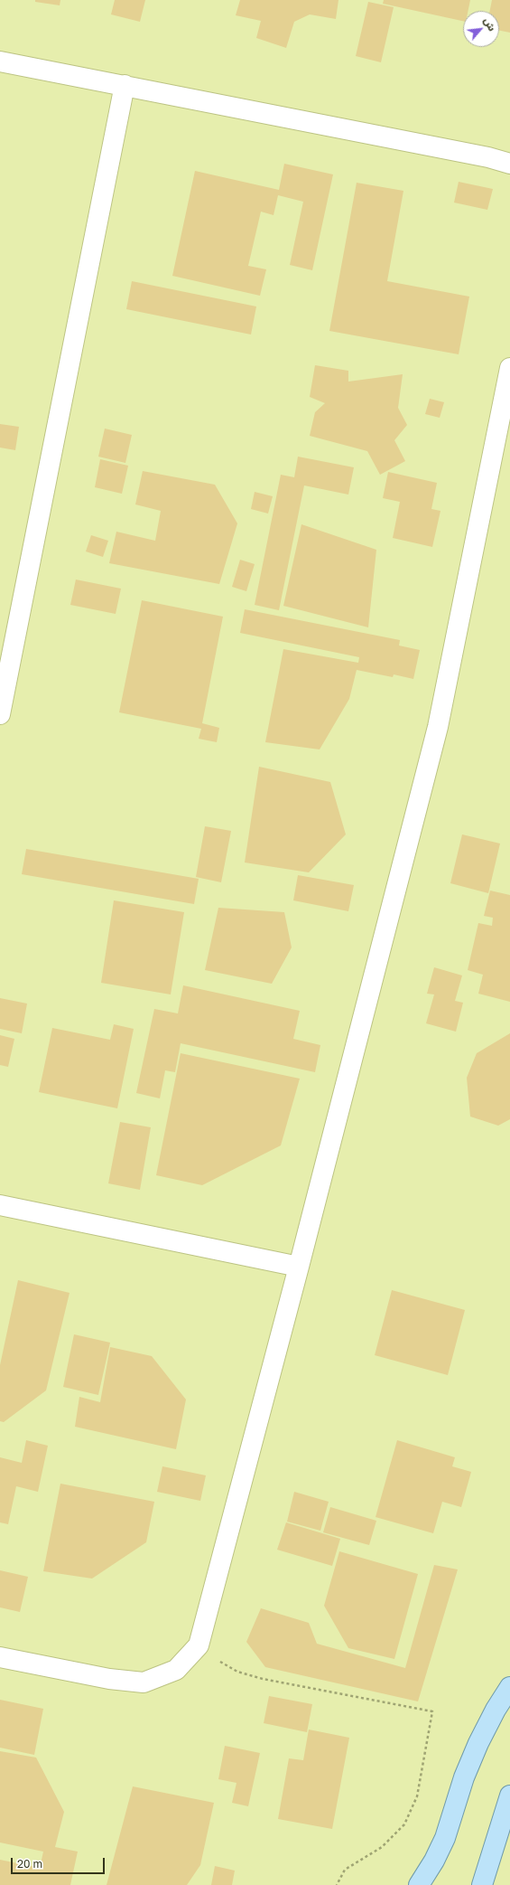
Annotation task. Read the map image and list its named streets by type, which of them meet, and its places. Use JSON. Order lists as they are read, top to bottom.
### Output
{
  "scale_bar": "20 m",
  "north": "top right"
}
